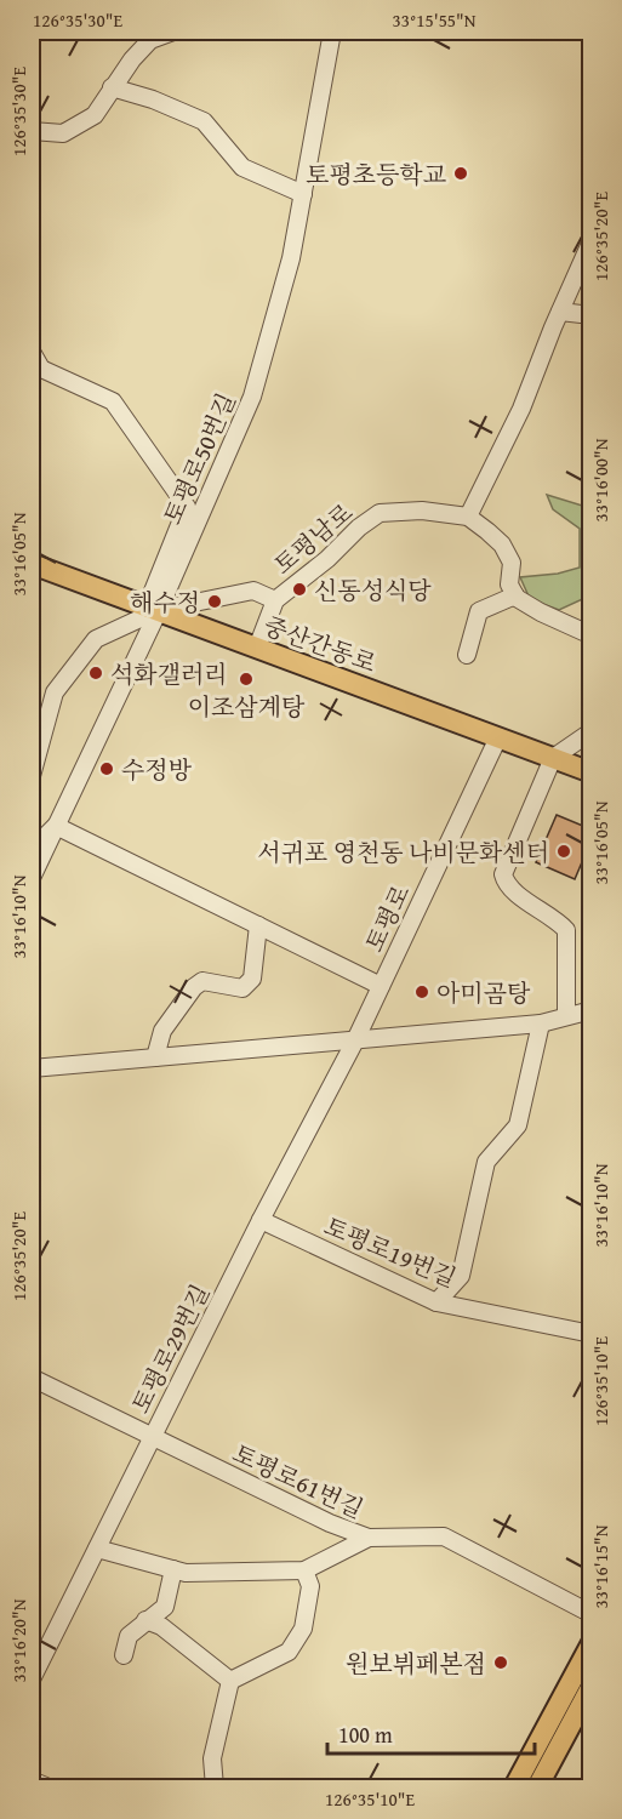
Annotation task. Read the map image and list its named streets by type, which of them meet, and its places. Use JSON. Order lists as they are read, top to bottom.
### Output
{
  "streets": {
    "main road": ["중산간동로"],
    "street": [
      "토평로50번길",
      "토평남로",
      "토평로",
      "토평로19번길",
      "토평로29번길",
      "토평로61번길"
    ]
  },
  "crossings": [
    ["토평로50번길", "토평남로"],
    ["토평로50번길", "중산간동로"],
    ["토평남로", "중산간동로"],
    ["중산간동로", "토평로"],
    ["토평로", "토평로29번길"],
    ["토평로19번길", "토평로29번길"],
    ["토평로29번길", "토평로61번길"]
  ],
  "places": [
    "토평초등학교",
    "신동성식당",
    "해수정",
    "석화갤러리",
    "이조삼계탕",
    "수정방",
    "서귀포 영천동 나비문화센터",
    "아미곰탕",
    "원보뷔페본점"
  ],
  "scale_bar": "100 m",
  "coordinates": [
    "126°35'30\"E",
    "33°15'55\"N",
    "126°35'20\"E",
    "33°16'00\"N",
    "33°16'05\"N",
    "33°16'10\"N",
    "126°35'10\"E",
    "33°16'15\"N",
    "33°16'20\"N"
  ]
}
